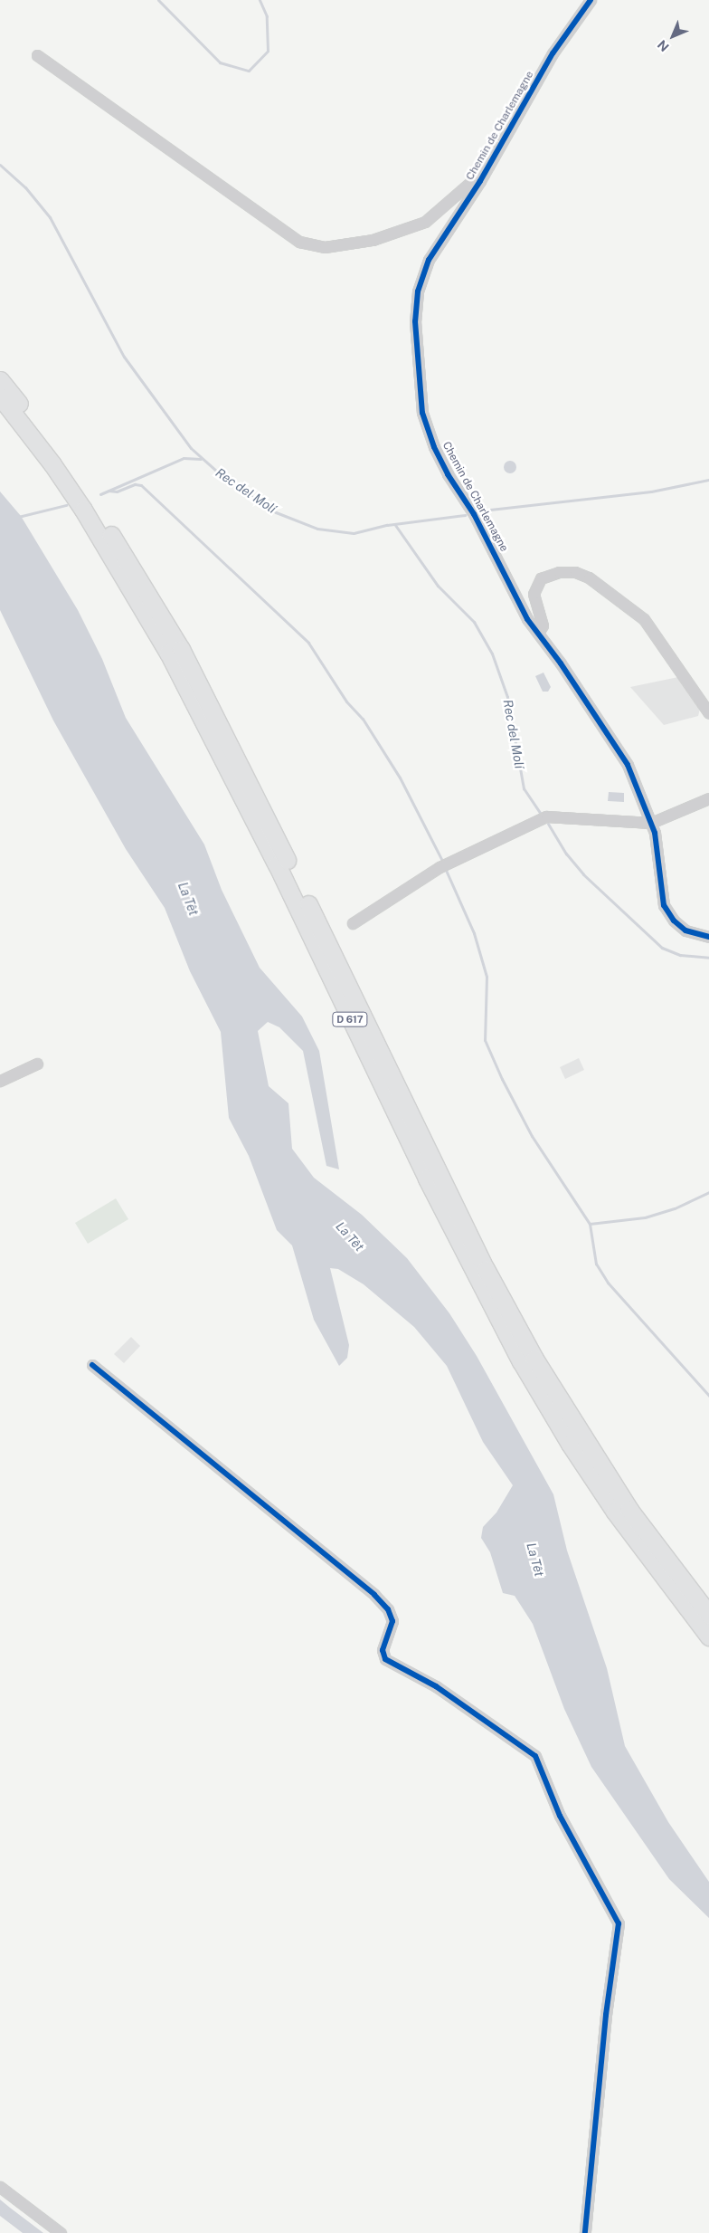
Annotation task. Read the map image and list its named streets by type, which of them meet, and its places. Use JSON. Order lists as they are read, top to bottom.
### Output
{
  "streets": {
    "highway": ["D 617"],
    "street": ["Chemin de Charlemagne"]
  },
  "water": ["Rec del Molí", "La Têt"],
  "north": "bottom left"
}
